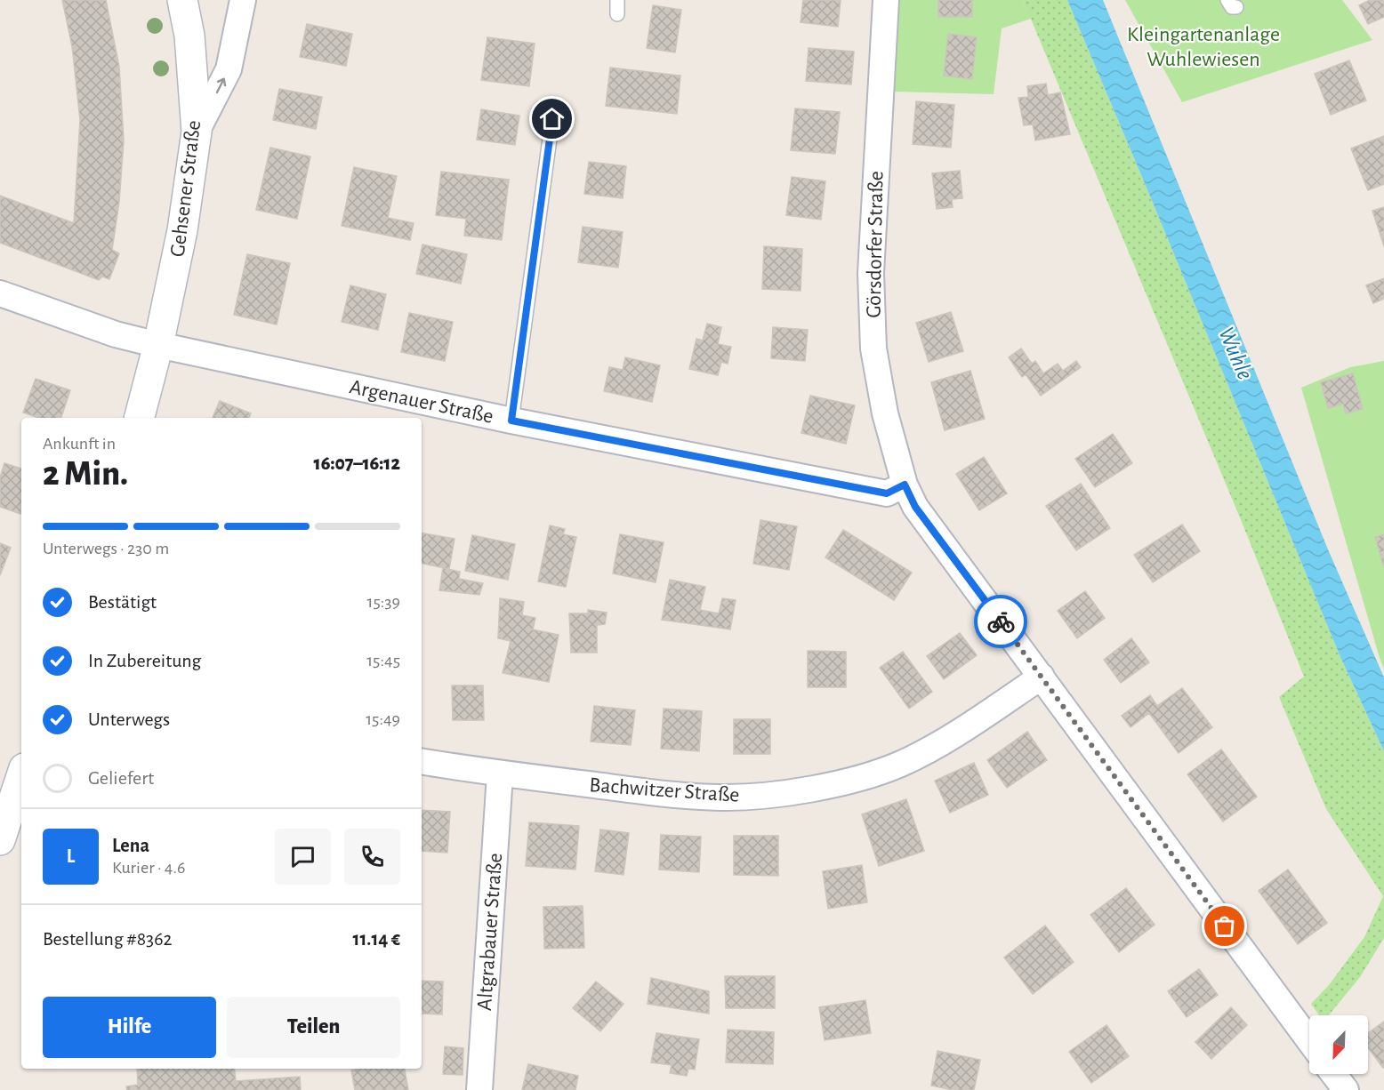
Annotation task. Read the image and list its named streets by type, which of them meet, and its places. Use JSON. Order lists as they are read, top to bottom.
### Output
{
  "streets": {
    "main road": ["Gehsener Straße"],
    "street": [
      "Görsdorfer Straße",
      "Argenauer Straße",
      "Bachwitzer Straße",
      "Altgrabauer Straße"
    ]
  },
  "crossings": [
    ["Gehsener Straße", "Argenauer Straße"],
    ["Görsdorfer Straße", "Argenauer Straße"],
    ["Bachwitzer Straße", "Altgrabauer Straße"]
  ],
  "water": ["Wuhle"],
  "parks": ["Kleingartenanlage Wuhlewiesen"],
  "north": "bottom left",
  "page": {
    "heading": ["2 Min.", "Ankunft in", "16:07–16:12"],
    "panel": [
      "Lena",
      "Kurier · 4.6",
      "Bestellung #8362",
      "11.14 €"
    ],
    "bar": "Unterwegs · 230 m",
    "list": [
      ["Bestätigt", "15:39"],
      ["In Zubereitung", "15:45"],
      ["Unterwegs", "15:49"],
      "Geliefert"
    ],
    "round": "L",
    "buttons": ["Hilfe", "Teilen"]
  }
}
